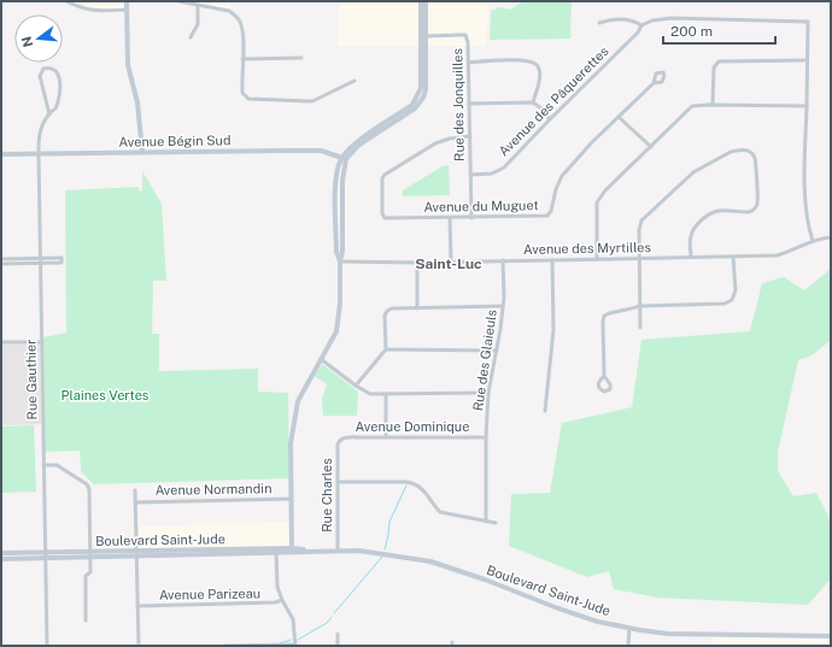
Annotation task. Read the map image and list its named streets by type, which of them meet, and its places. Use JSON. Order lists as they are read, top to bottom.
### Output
{
  "streets": {
    "street": [
      "Avenue des Pâquerettes",
      "Rue des Jonquilles",
      "Avenue Bégin Sud",
      "Avenue du Muguet",
      "Avenue des Myrtilles",
      "Rue des Glaieuls",
      "Rue Gauthier",
      "Avenue Dominique",
      "Avenue Normandin",
      "Rue Charles",
      "Boulevard Saint-Jude",
      "Avenue Parizeau"
    ]
  },
  "crossings": [
    ["Avenue des Pâquerettes", "Rue des Jonquilles"],
    ["Rue des Jonquilles", "Avenue du Muguet"],
    ["Avenue Bégin Sud", "Rue Gauthier"],
    ["Avenue des Myrtilles", "Rue des Glaieuls"],
    ["Rue des Glaieuls", "Avenue Dominique"],
    ["Rue Gauthier", "Boulevard Saint-Jude"],
    ["Avenue Dominique", "Rue Charles"],
    ["Rue Charles", "Boulevard Saint-Jude"]
  ],
  "districts": ["Saint-Luc"],
  "parks": ["Plaines Vertes"],
  "scale_bar": "200 m",
  "north": "left"
}
